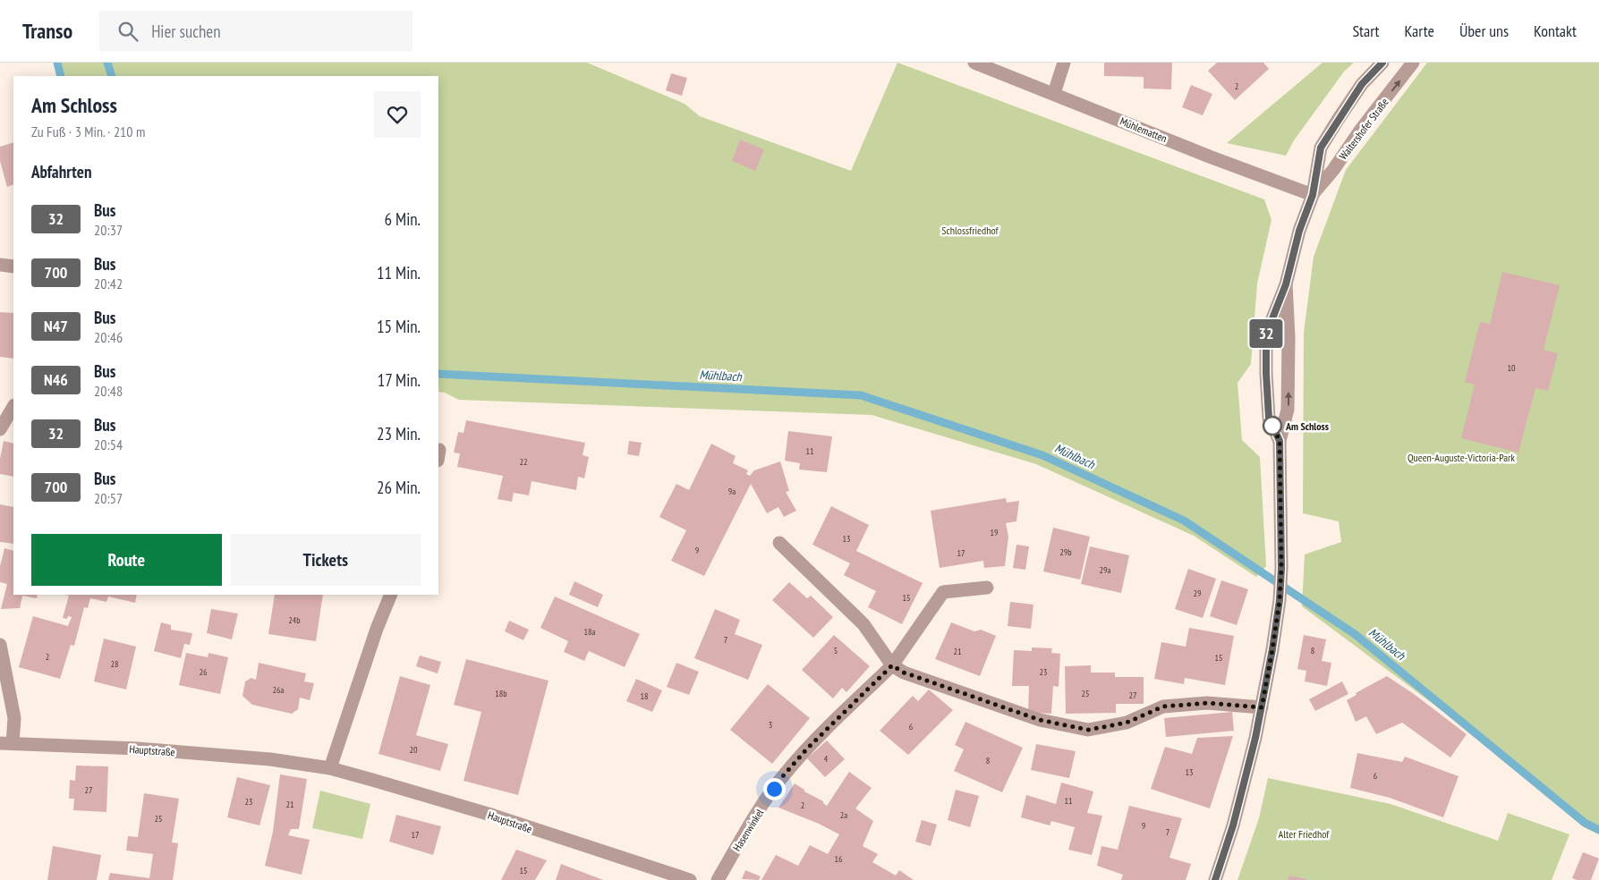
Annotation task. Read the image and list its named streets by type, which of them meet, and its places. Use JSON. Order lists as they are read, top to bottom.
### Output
{
  "streets": {
    "street": [
      "Waltershofer Straße",
      "Mühlematten",
      "Hauptstraße",
      "Hasenwinkel"
    ]
  },
  "crossings": [
    ["Waltershofer Straße", "Mühlematten"]
  ],
  "water": ["Mühlbach"],
  "parks": ["Schlossfriedhof", "Queen-Auguste-Victoria-Park", "Alter Friedhof"],
  "places": ["Am Schloss"],
  "lines": ["bus line 32"],
  "house_numbers": [
    "2",
    "10",
    "11",
    "22",
    "9a",
    "19",
    "13",
    "9",
    "29b",
    "17",
    "29a",
    "29",
    "15",
    "24b",
    "18a",
    "7",
    "5",
    "8",
    "21",
    "2",
    "15",
    "28",
    "26",
    "23",
    "26a",
    "18b",
    "25",
    "27",
    "18",
    "3",
    "6",
    "20",
    "4",
    "8",
    "13",
    "6",
    "27",
    "11",
    "23",
    "21",
    "2",
    "2a",
    "25",
    "9",
    "7",
    "17",
    "16",
    "15"
  ],
  "page": {
    "header": "Transo",
    "search": "Hier suchen",
    "nav": [
      "Start",
      "Karte",
      "Über uns",
      "Kontakt"
    ],
    "on_map": "32",
    "heading": [
      ["Am Schloss", "Zu Fuß · 3 Min. · 210 m"],
      "Abfahrten"
    ],
    "list": [
      {
        "mark": "32",
        "name": "Bus",
        "note": "20:37",
        "value": "6 Min."
      },
      {
        "mark": "700",
        "name": "Bus",
        "note": "20:42",
        "value": "11 Min."
      },
      {
        "mark": "N47",
        "name": "Bus",
        "note": "20:46",
        "value": "15 Min."
      },
      {
        "mark": "N46",
        "name": "Bus",
        "note": "20:48",
        "value": "17 Min."
      },
      {
        "mark": "32",
        "name": "Bus",
        "note": "20:54",
        "value": "23 Min."
      },
      {
        "mark": "700",
        "name": "Bus",
        "note": "20:57",
        "value": "26 Min."
      }
    ],
    "buttons": ["Route", "Tickets"]
  }
}
